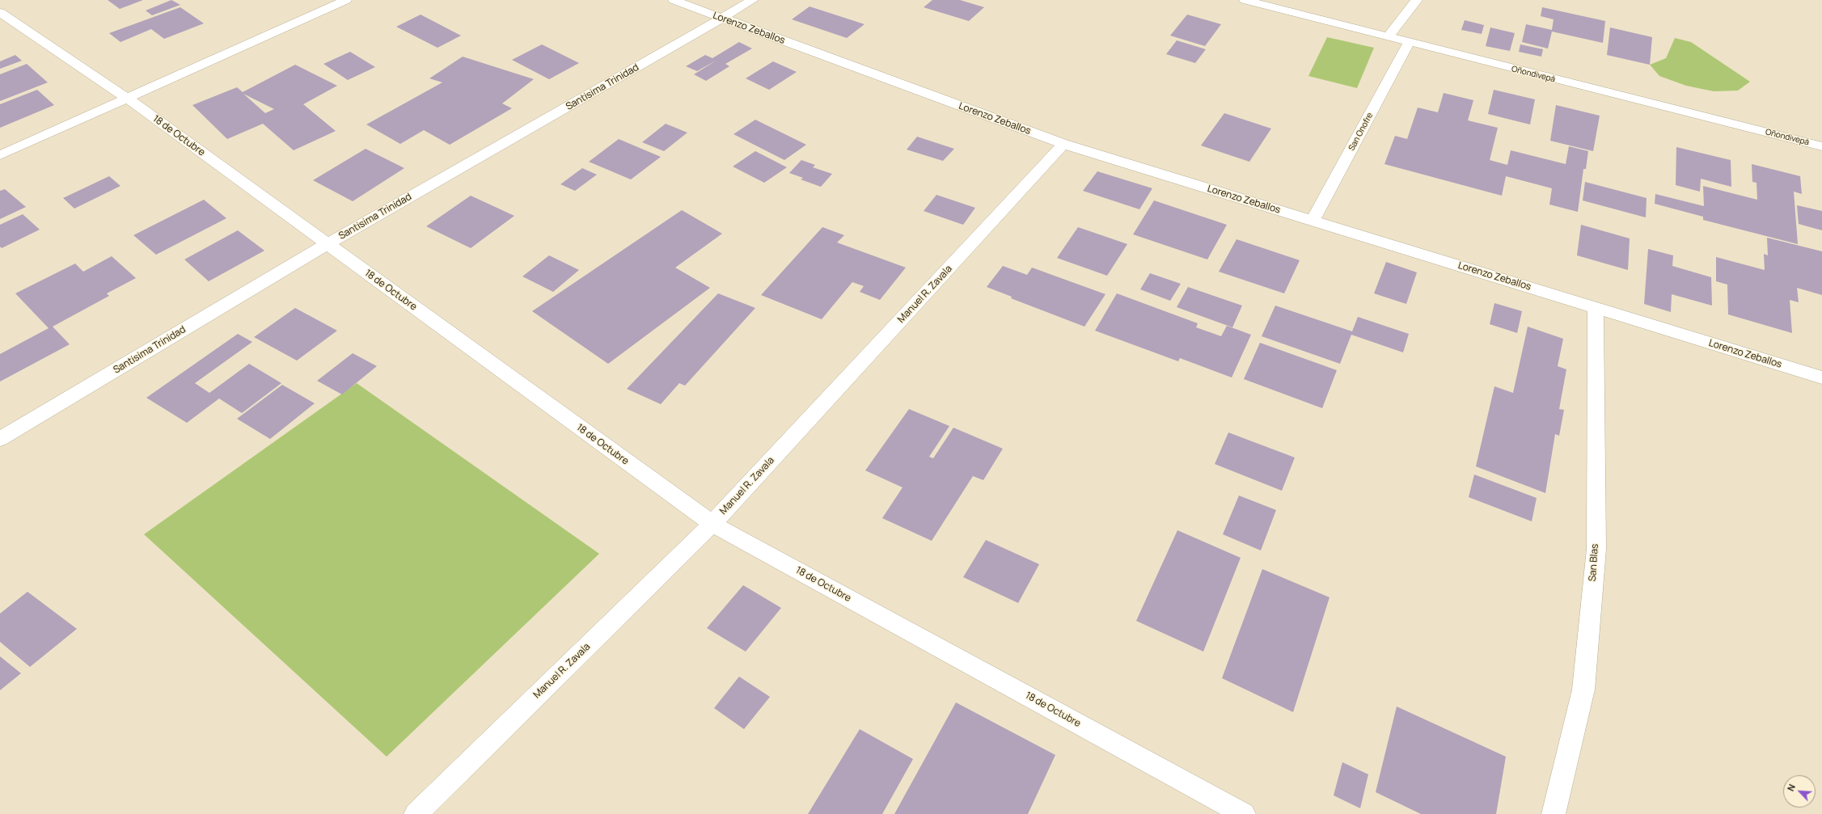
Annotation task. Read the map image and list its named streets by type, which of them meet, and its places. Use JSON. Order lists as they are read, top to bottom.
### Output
{
  "streets": {
    "street": [
      "Lorenzo Zeballos",
      "Oñondivepá",
      "Santisima Trinidad",
      "San Onofre",
      "18 de Octubre",
      "Manuel R. Zavala",
      "San Blas"
    ]
  },
  "crossings": [
    ["Lorenzo Zeballos", "Santisima Trinidad"],
    ["Lorenzo Zeballos", "San Onofre"],
    ["Lorenzo Zeballos", "Manuel R. Zavala"],
    ["Lorenzo Zeballos", "San Blas"],
    ["Oñondivepá", "San Onofre"],
    ["Santisima Trinidad", "18 de Octubre"],
    ["18 de Octubre", "Manuel R. Zavala"]
  ],
  "north": "top left"
}
